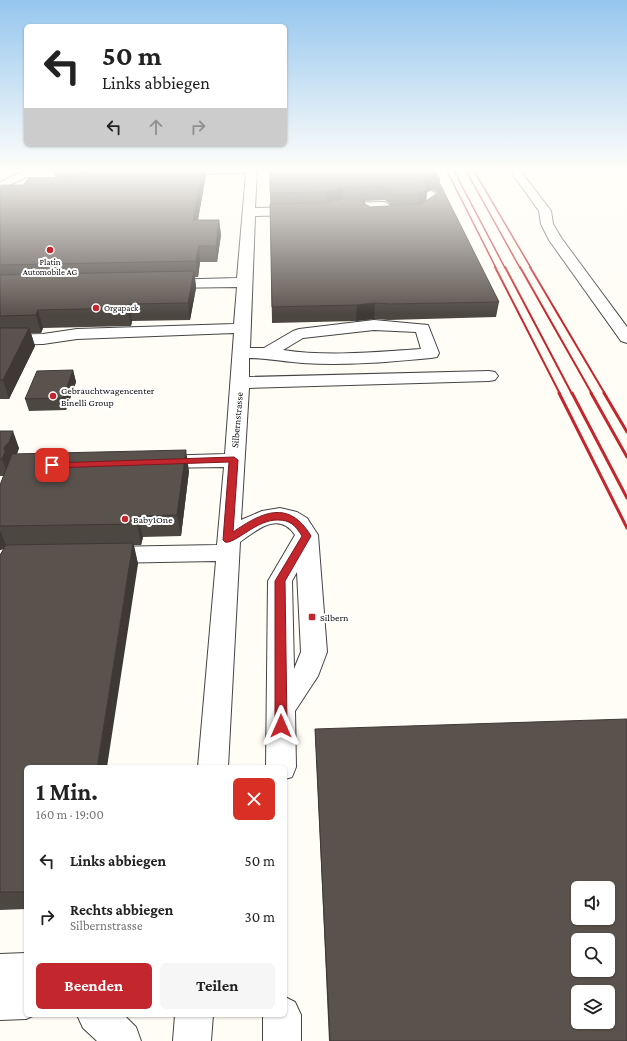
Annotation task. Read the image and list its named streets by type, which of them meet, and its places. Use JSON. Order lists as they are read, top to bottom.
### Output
{
  "streets": {
    "street": ["Silbernstrasse"]
  },
  "places": {
    "other": [
      "Platin Automobile AG",
      "Orgapack",
      "Gebrauchtwagencenter Binelli Group",
      "Baby1One"
    ],
    "transit": ["Silbern"]
  },
  "page": {
    "turn": ["50 m", "Links abbiegen"],
    "heading": ["1 Min.", "160 m · 19:00"],
    "list": [
      {
        "name": "Links abbiegen",
        "value": "50 m"
      },
      {
        "name": "Rechts abbiegen",
        "note": "Silbernstrasse",
        "value": "30 m"
      }
    ],
    "buttons": ["Beenden", "Teilen"]
  }
}
